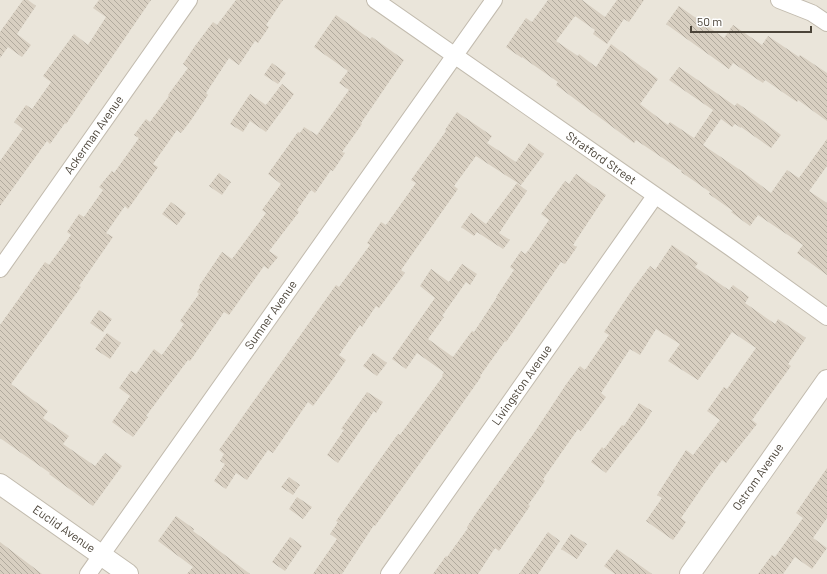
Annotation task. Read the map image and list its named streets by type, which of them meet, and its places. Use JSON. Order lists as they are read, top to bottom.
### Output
{
  "streets": {
    "street": [
      "Ackerman Avenue",
      "Stratford Street",
      "Sumner Avenue",
      "Livingston Avenue",
      "Ostrom Avenue",
      "Euclid Avenue"
    ]
  },
  "crossings": [
    ["Stratford Street", "Sumner Avenue"],
    ["Stratford Street", "Livingston Avenue"],
    ["Sumner Avenue", "Euclid Avenue"]
  ],
  "scale_bar": "50 m"
}
